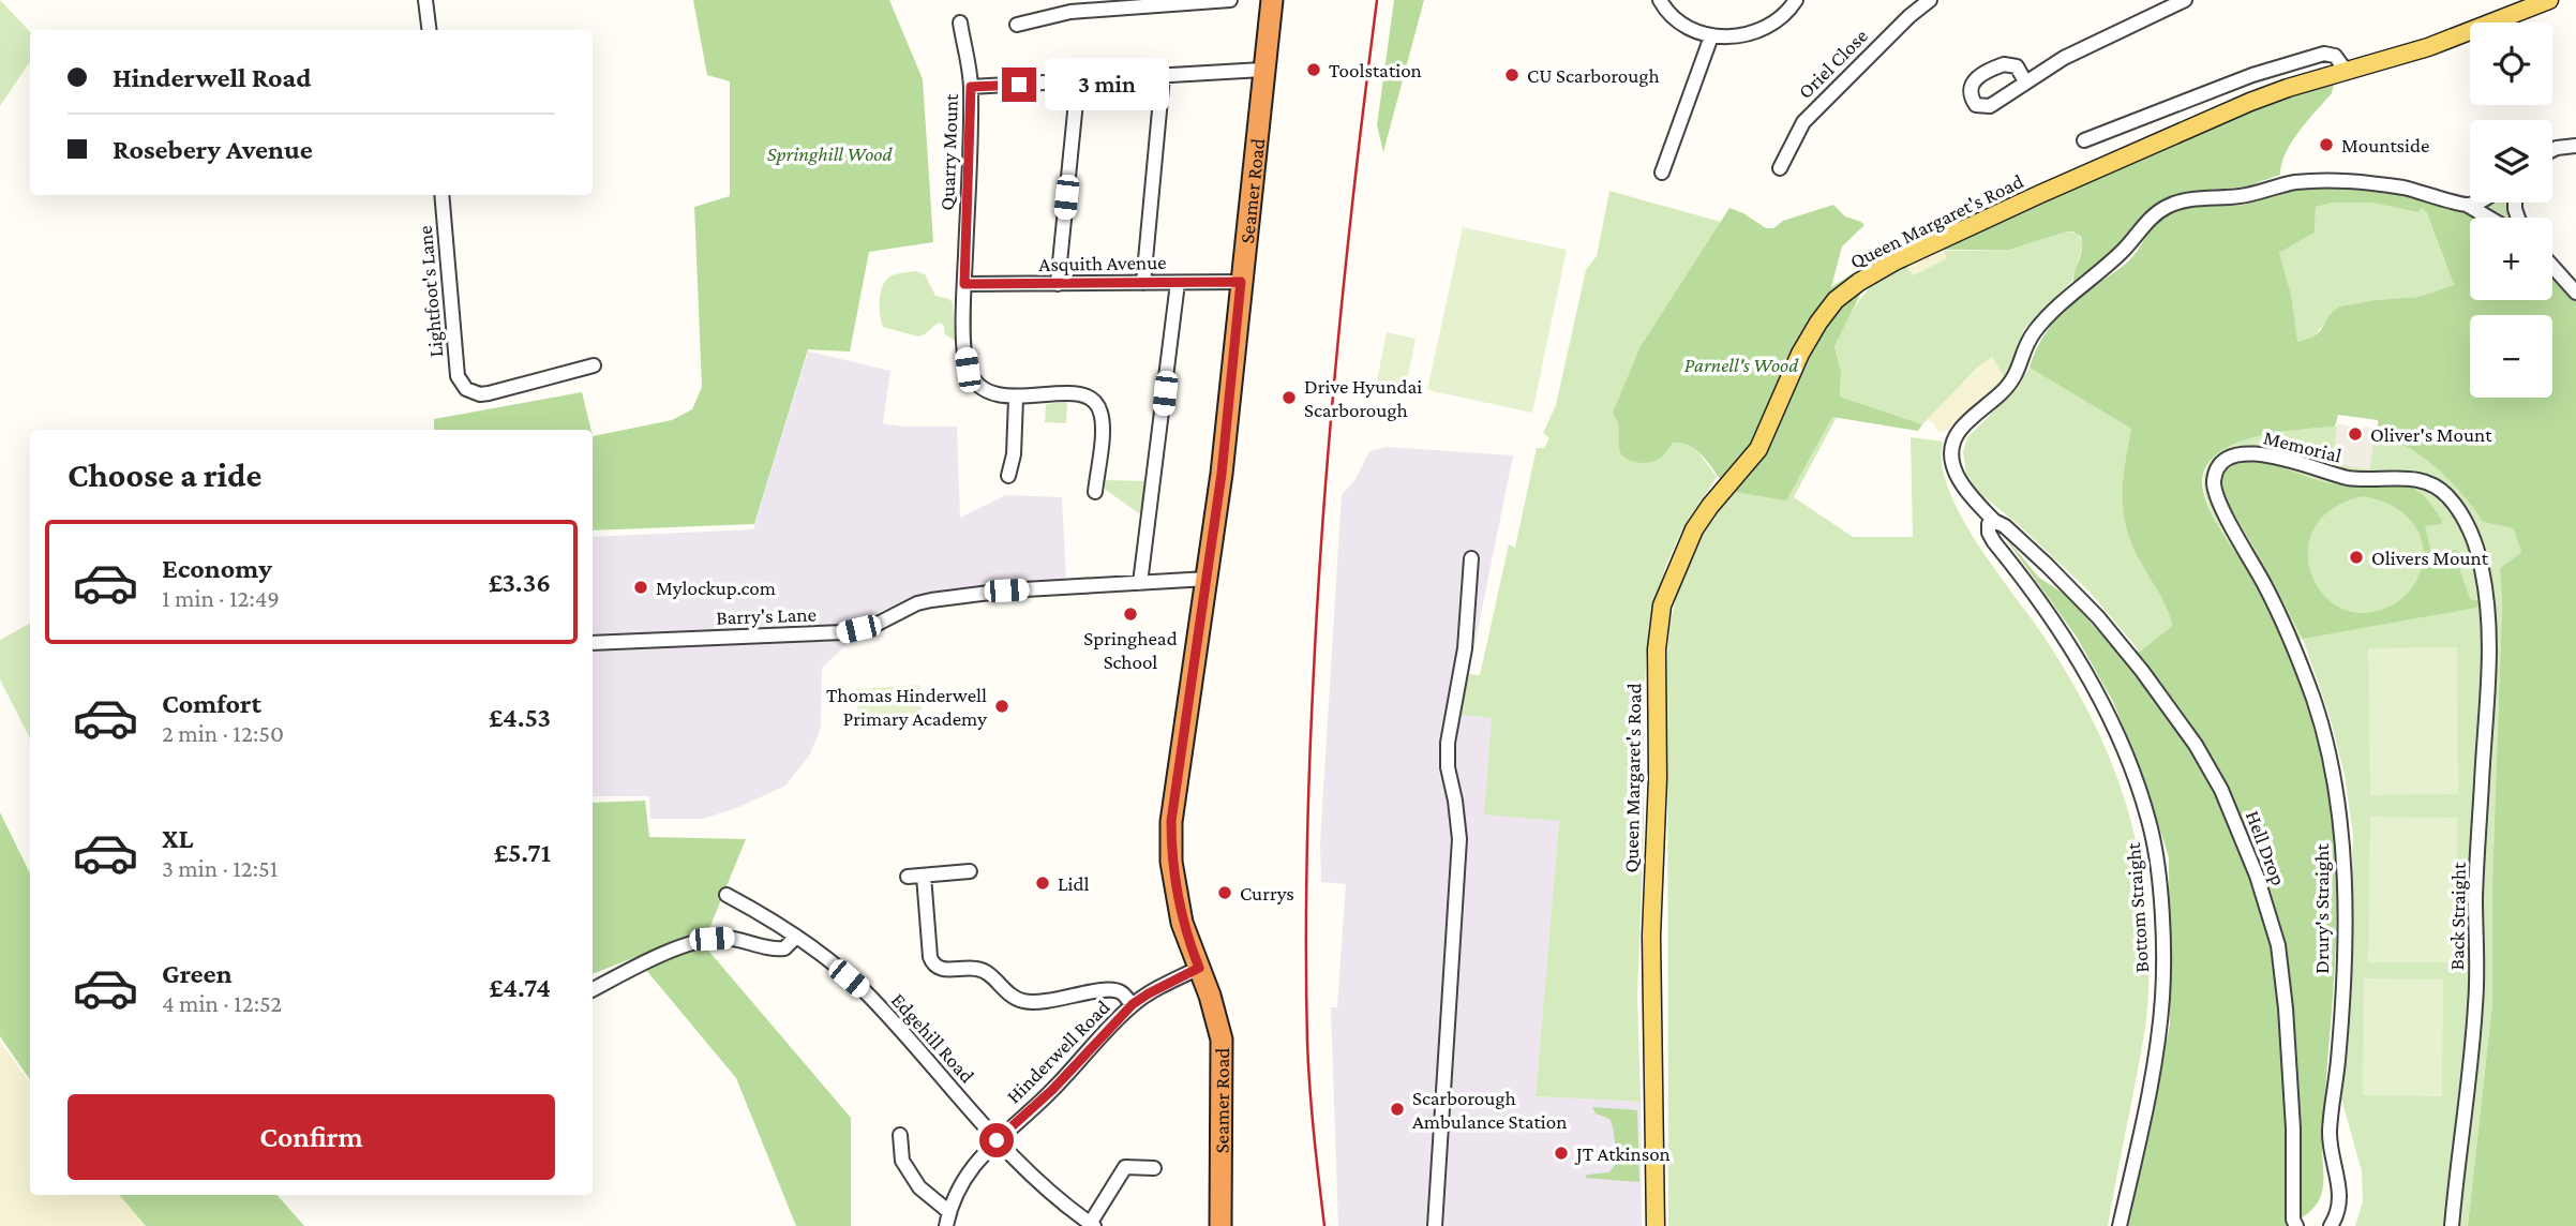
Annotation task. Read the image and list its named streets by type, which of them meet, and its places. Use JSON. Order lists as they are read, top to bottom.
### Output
{
  "streets": {
    "highway": ["Seamer Road"],
    "main road": ["Queen Margaret's Road"],
    "street": [
      "Oriel Close",
      "Quarry Mount",
      "Asquith Avenue",
      "Lightfoot's Lane",
      "Memorial",
      "Barry's Lane",
      "Hell Drop",
      "Bottom Straight",
      "Drury's Straight",
      "Back Straight",
      "Edgehill Road",
      "Hinderwell Road"
    ]
  },
  "crossings": [
    ["Quarry Mount", "Asquith Avenue"],
    ["Seamer Road", "Asquith Avenue"],
    ["Seamer Road", "Barry's Lane"],
    ["Seamer Road", "Hinderwell Road"],
    ["Memorial", "Drury's Straight"],
    ["Memorial", "Back Straight"],
    ["Hell Drop", "Bottom Straight"],
    ["Edgehill Road", "Hinderwell Road"]
  ],
  "parks": ["Springhill Wood", "Parnell's Wood"],
  "places": [
    "Toolstation",
    "CU Scarborough",
    "Mountside",
    "Drive Hyundai Scarborough",
    "Oliver's Mount",
    "Olivers Mount",
    "Mylockup.com",
    "Springhead School",
    "Thomas Hinderwell Primary Academy",
    "Lidl",
    "Currys",
    "Scarborough Ambulance Station",
    "JT Atkinson"
  ],
  "page": {
    "map_buttons": ["+", "−"],
    "banner": ["Hinderwell Road", "Rosebery Avenue"],
    "bubble": "3 min",
    "heading": "Choose a ride",
    "list": [
      {
        "name": "Economy",
        "note": "1 min · 12:49",
        "value": "£3.36"
      },
      {
        "name": "Comfort",
        "note": "2 min · 12:50",
        "value": "£4.53"
      },
      {
        "name": "XL",
        "note": "3 min · 12:51",
        "value": "£5.71"
      },
      {
        "name": "Green",
        "note": "4 min · 12:52",
        "value": "£4.74"
      }
    ],
    "buttons": "Confirm"
  }
}
